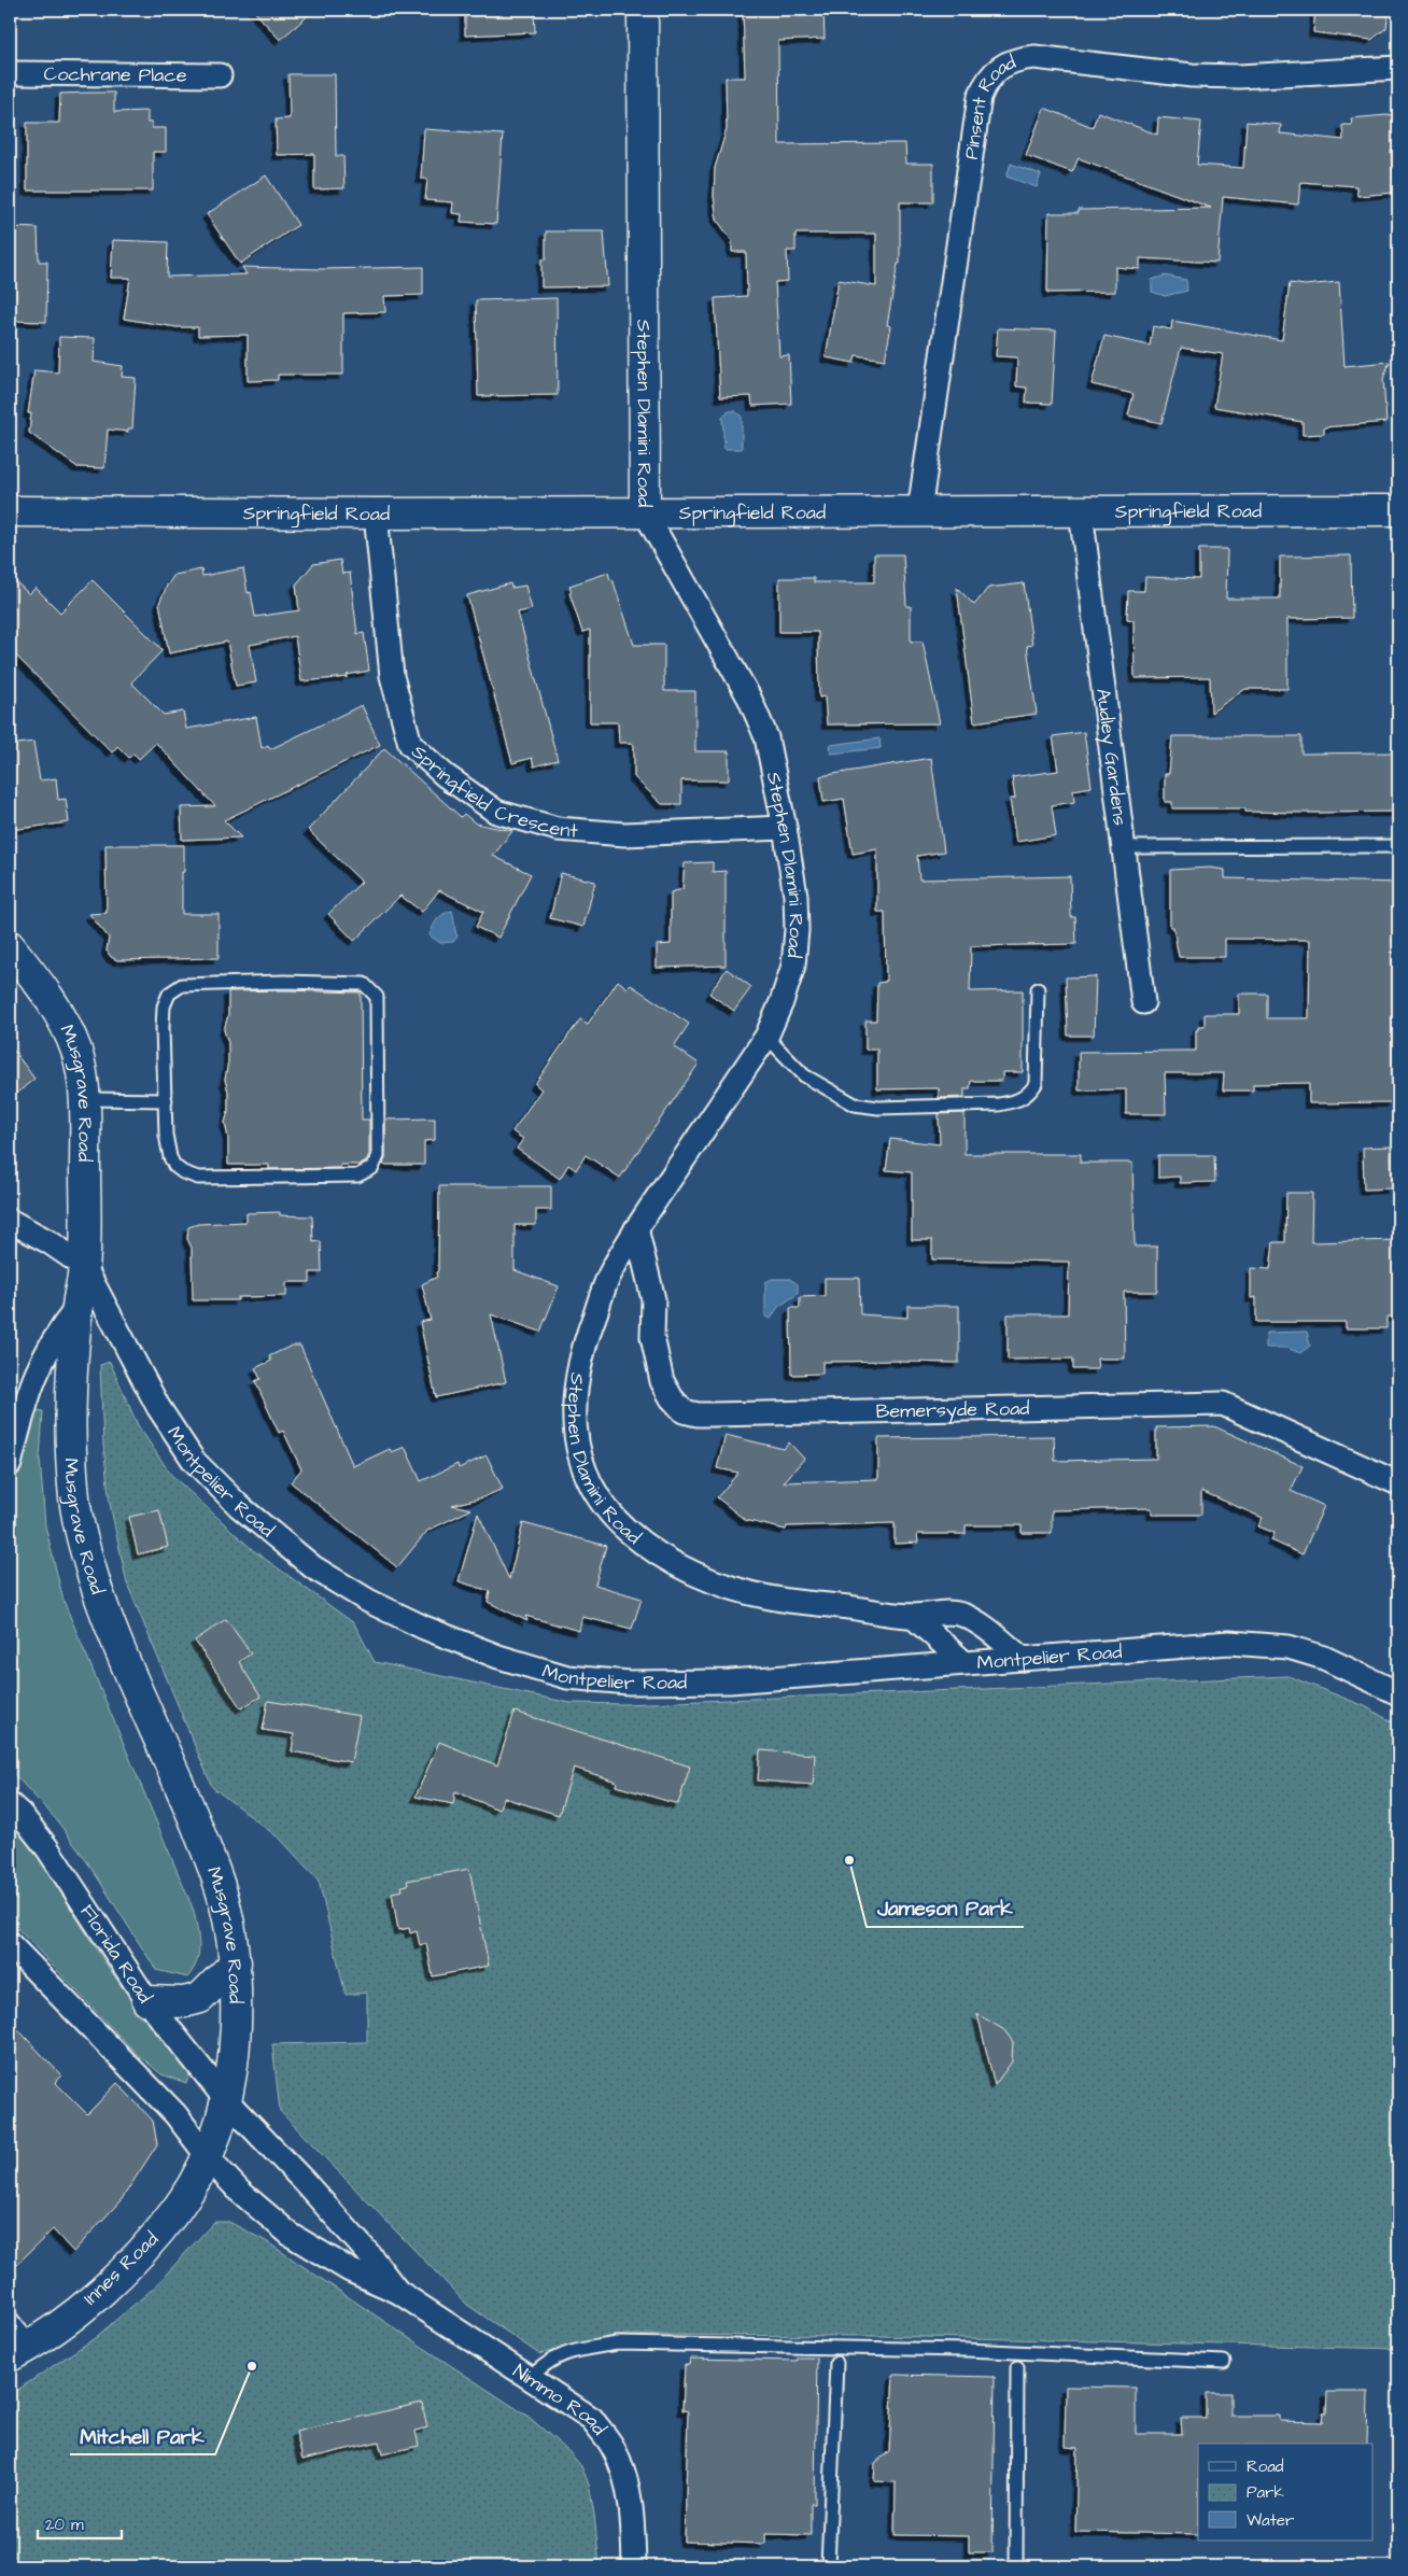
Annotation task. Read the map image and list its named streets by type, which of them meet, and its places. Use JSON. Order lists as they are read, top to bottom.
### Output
{
  "streets": {
    "street": [
      "Cochrane Place",
      "Pinsent Road",
      "Stephen Dlamini Road",
      "Springfield Road",
      "Audley Gardens",
      "Springfield Crescent",
      "Musgrave Road",
      "Bemersyde Road",
      "Montpelier Road",
      "Florida Road",
      "Innes Road",
      "Nimmo Road"
    ]
  },
  "crossings": [
    ["Pinsent Road", "Springfield Road"],
    ["Stephen Dlamini Road", "Springfield Road"],
    ["Stephen Dlamini Road", "Springfield Crescent"],
    ["Stephen Dlamini Road", "Bemersyde Road"],
    ["Stephen Dlamini Road", "Montpelier Road"],
    ["Springfield Road", "Audley Gardens"],
    ["Springfield Road", "Springfield Crescent"],
    ["Musgrave Road", "Montpelier Road"],
    ["Musgrave Road", "Florida Road"],
    ["Musgrave Road", "Innes Road"],
    ["Musgrave Road", "Nimmo Road"],
    ["Florida Road", "Nimmo Road"],
    ["Innes Road", "Nimmo Road"]
  ],
  "places": ["Jameson Park", "Mitchell Park"],
  "legend": ["Road", "Park", "Water"],
  "scale_bar": "20 m"
}
